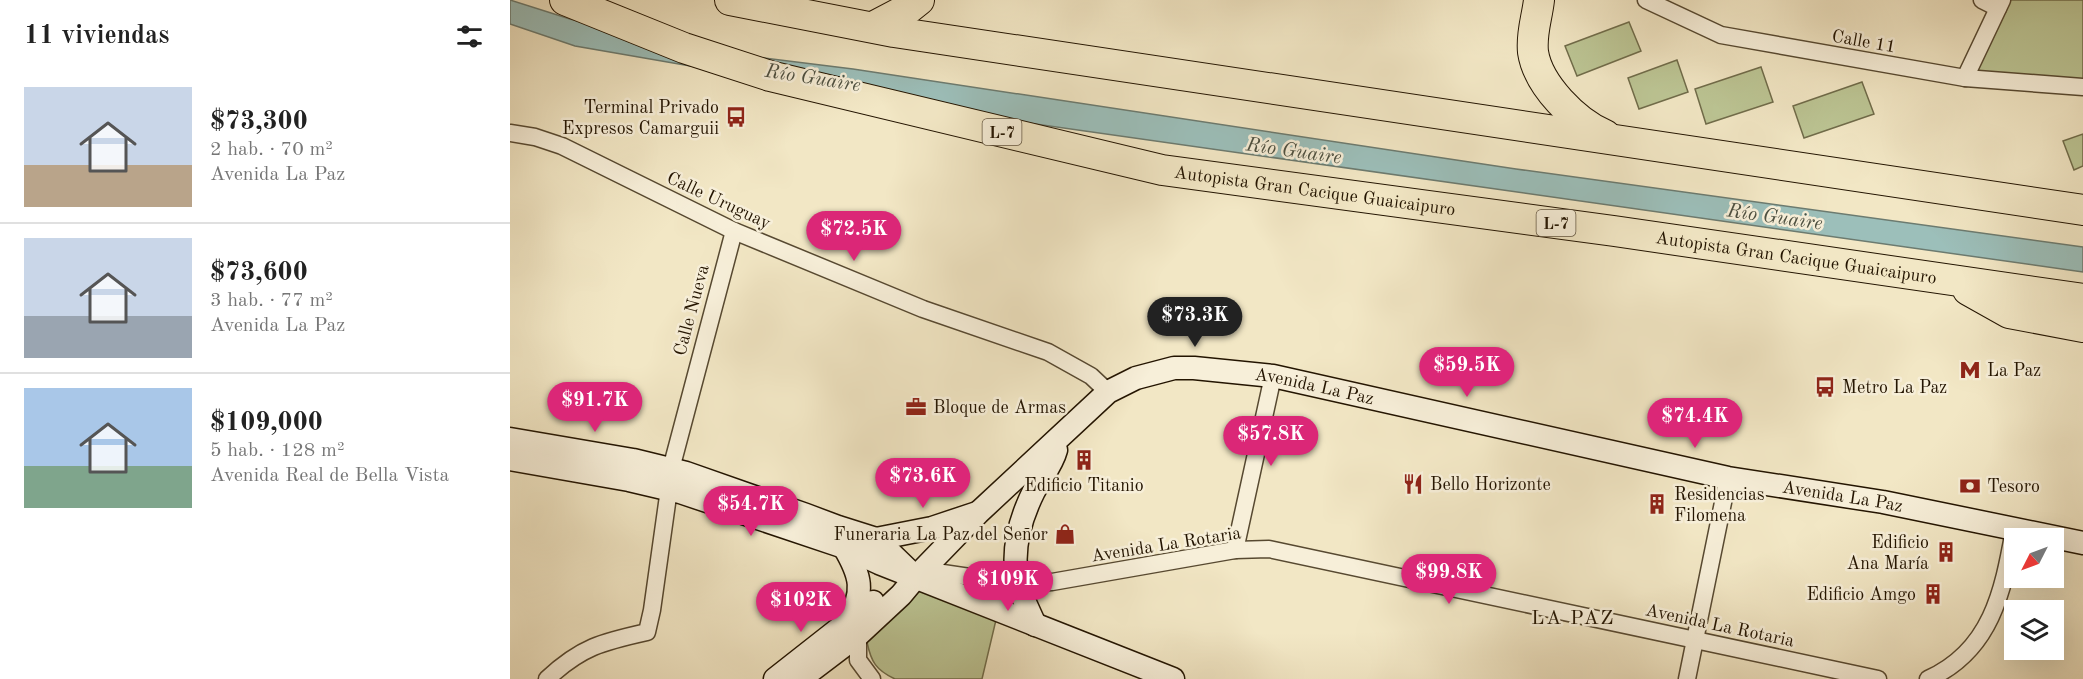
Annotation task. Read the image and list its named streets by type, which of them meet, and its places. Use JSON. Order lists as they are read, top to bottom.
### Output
{
  "streets": {
    "highway": ["L-7", "Autopista Gran Cacique Guaicaipuro"],
    "main road": ["Avenida La Paz"],
    "street": [
      "Calle 11",
      "Calle Uruguay",
      "Calle Nueva",
      "Avenida La Rotaria"
    ]
  },
  "crossings": [
    ["Calle Uruguay", "Calle Nueva"],
    ["Calle Uruguay", "Avenida La Paz"],
    ["Avenida La Paz", "Avenida La Rotaria"]
  ],
  "districts": ["LA PAZ"],
  "water": ["Río Guaire"],
  "places": {
    "bus stop": ["Terminal Privado Expresos Camarguii", "Metro La Paz"],
    "metro station": ["La Paz"],
    "office": ["Bloque de Armas"],
    "building": [
      "Edificio Titanio",
      "Residencias Filomena",
      "Edificio Ana María",
      "Edificio Amgo"
    ],
    "restaurant": ["Bello Horizonte"],
    "bank": ["Tesoro"],
    "shop": ["Funeraria La Paz del Señor"]
  },
  "north": "bottom left",
  "page": {
    "heading": "11 viviendas",
    "list": [
      {
        "name": "$73,300",
        "note": "2 hab. · 70 m² · Avenida La Paz"
      },
      {
        "name": "$73,600",
        "note": "3 hab. · 77 m² · Avenida La Paz"
      },
      {
        "name": "$109,000",
        "note": "5 hab. · 128 m² · Avenida Real de Bella Vista"
      }
    ],
    "price": [
      "$72.5K",
      "$73.3K",
      "$59.5K",
      "$91.7K",
      "$74.4K",
      "$57.8K",
      "$73.6K",
      "$54.7K",
      "$99.8K",
      "$109K",
      "$102K"
    ]
  }
}
